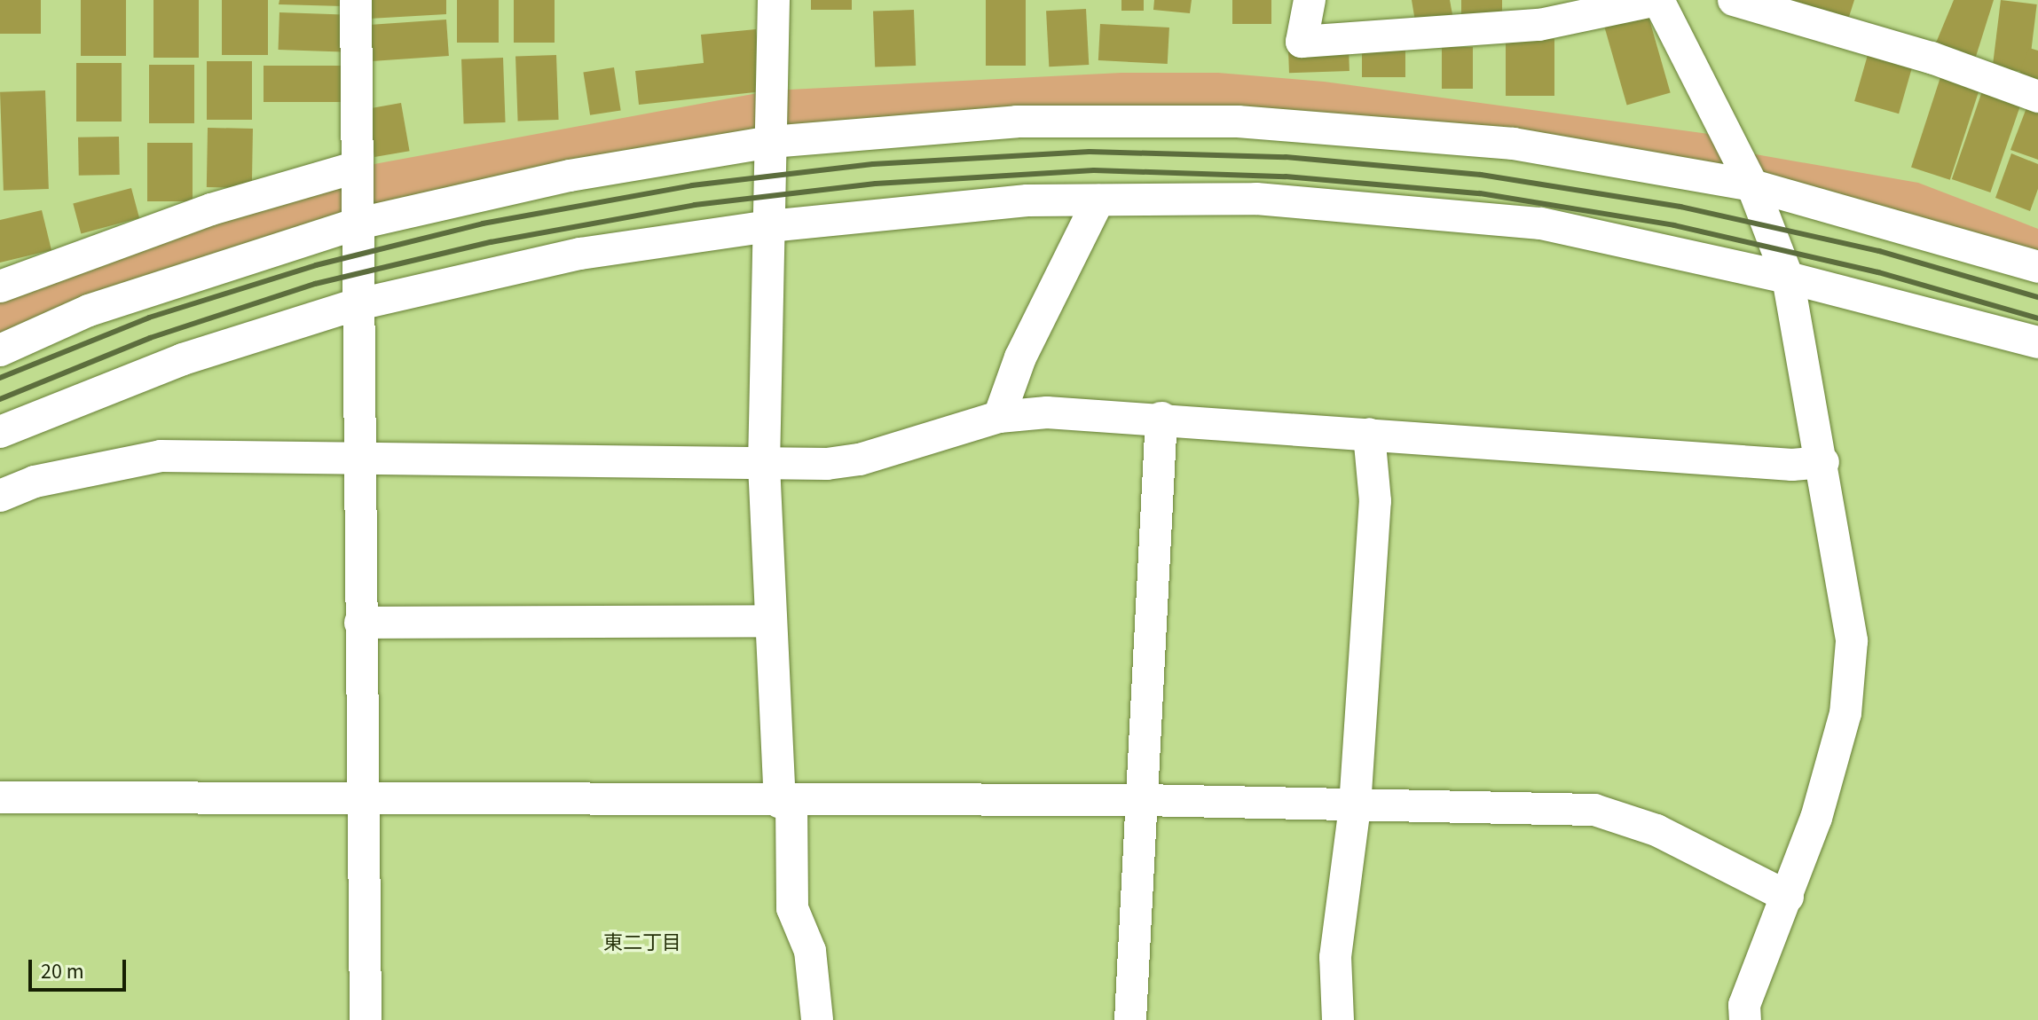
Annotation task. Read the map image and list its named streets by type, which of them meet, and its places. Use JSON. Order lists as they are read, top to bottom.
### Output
{
  "districts": ["東二丁目"],
  "scale_bar": "20 m"
}
